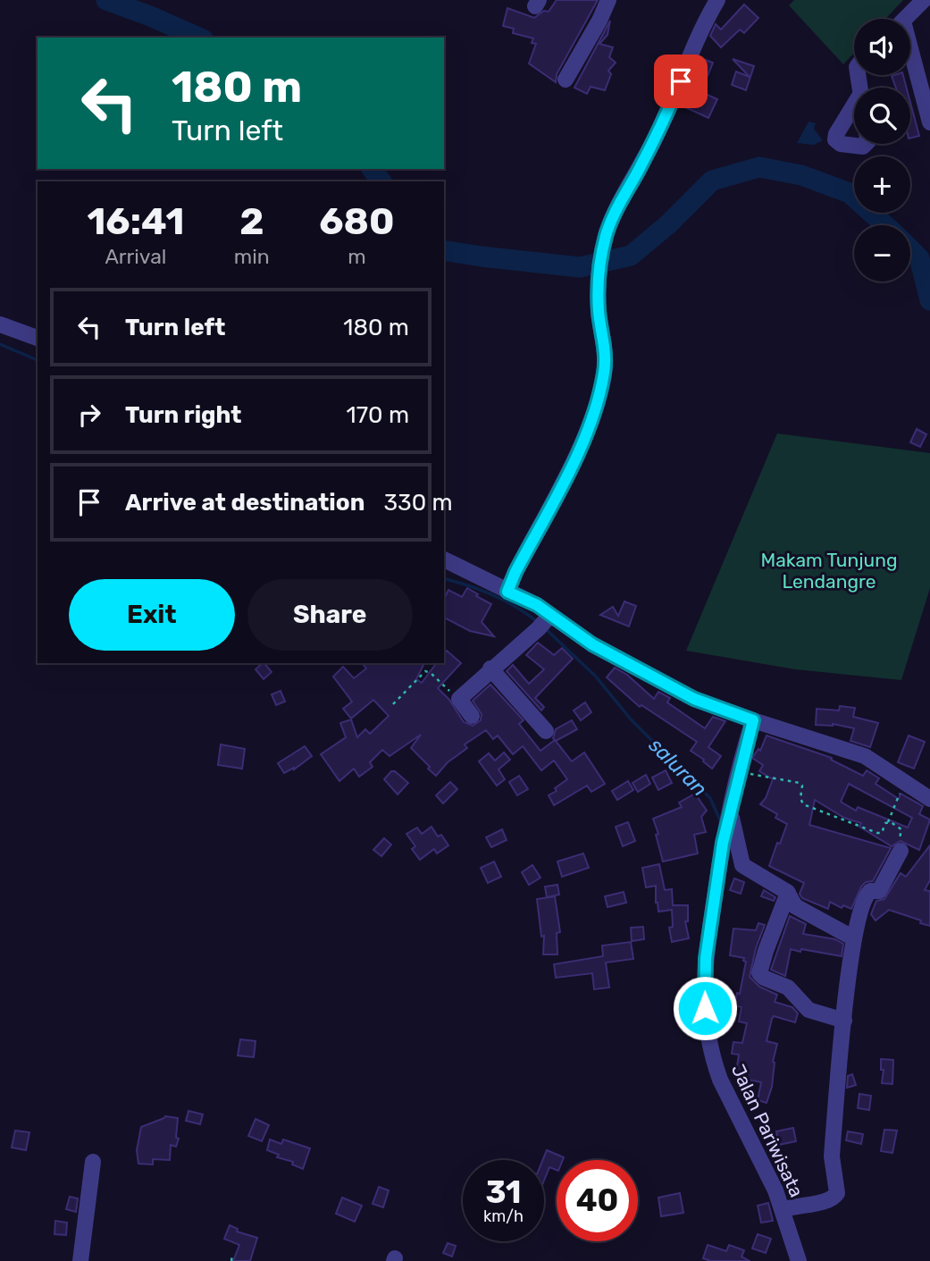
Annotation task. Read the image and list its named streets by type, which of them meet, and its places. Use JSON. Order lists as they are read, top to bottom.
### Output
{
  "streets": {
    "street": ["Jalan Pariwisata"]
  },
  "water": ["saluran"],
  "parks": ["Makam Tunjung Lendangre"],
  "page": {
    "map_buttons": ["+", "−"],
    "turn": ["180 m", "Turn left"],
    "eta": [
      "16:41",
      "Arrival",
      "2",
      "min",
      "680",
      "m"
    ],
    "list": [
      {
        "name": "Turn left",
        "value": "180 m"
      },
      {
        "name": "Turn right",
        "value": "170 m"
      },
      {
        "name": "Arrive at destination",
        "value": "330 m"
      }
    ],
    "buttons": ["Exit", "Share"],
    "speed": "31 km/h",
    "limit": "40"
  }
}
